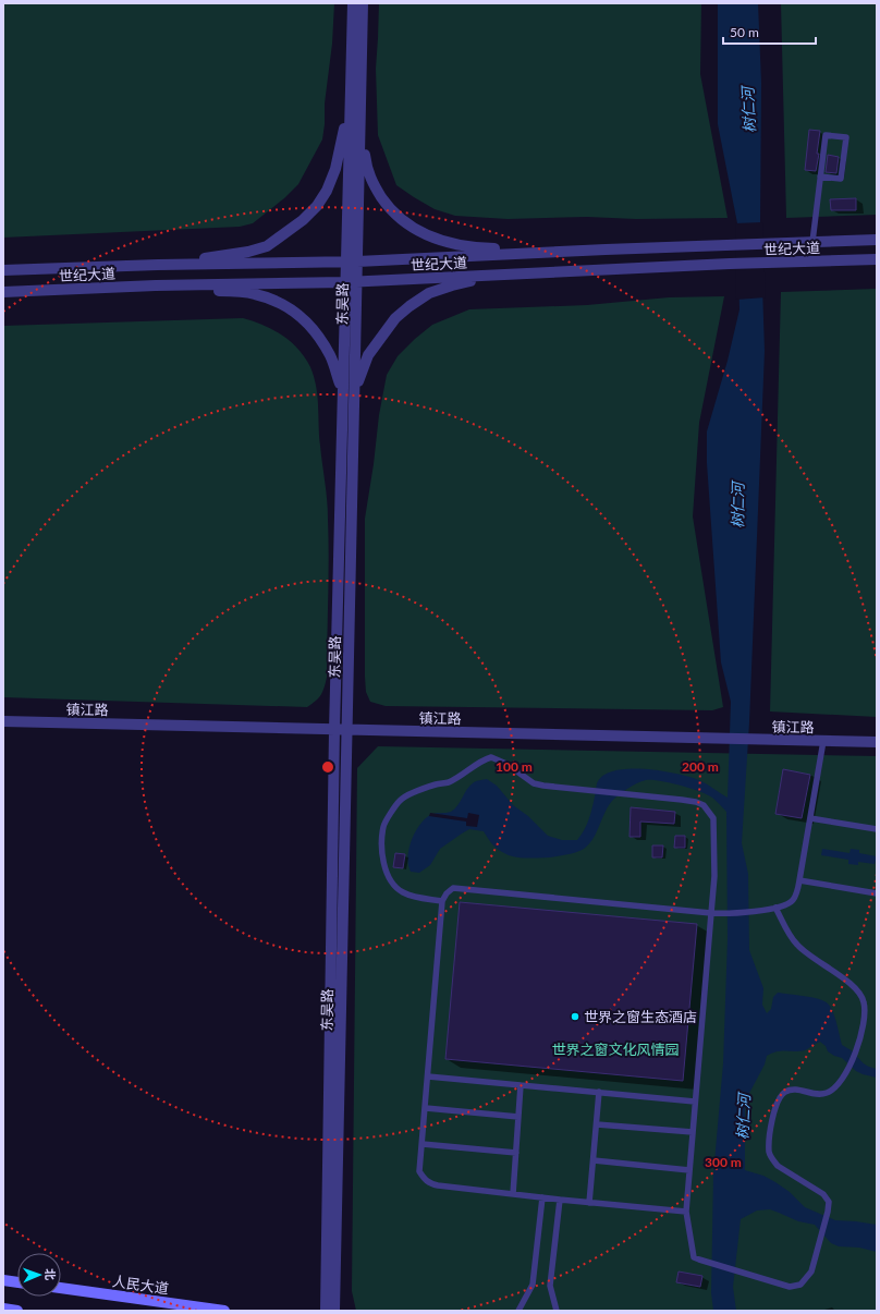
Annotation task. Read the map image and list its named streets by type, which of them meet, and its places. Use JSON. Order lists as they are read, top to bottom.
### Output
{
  "streets": {
    "main road": ["人民大道"],
    "street": ["世纪大道", "东吴路", "镇江路"]
  },
  "crossings": [
    ["世纪大道", "东吴路"],
    ["东吴路", "镇江路"]
  ],
  "water": ["树仁河"],
  "parks": ["世界之窗文化风情园"],
  "places": ["世界之窗生态酒店"],
  "scale_bar": "50 m",
  "north": "right",
  "rings": ["100 m", "200 m", "300 m"]
}
